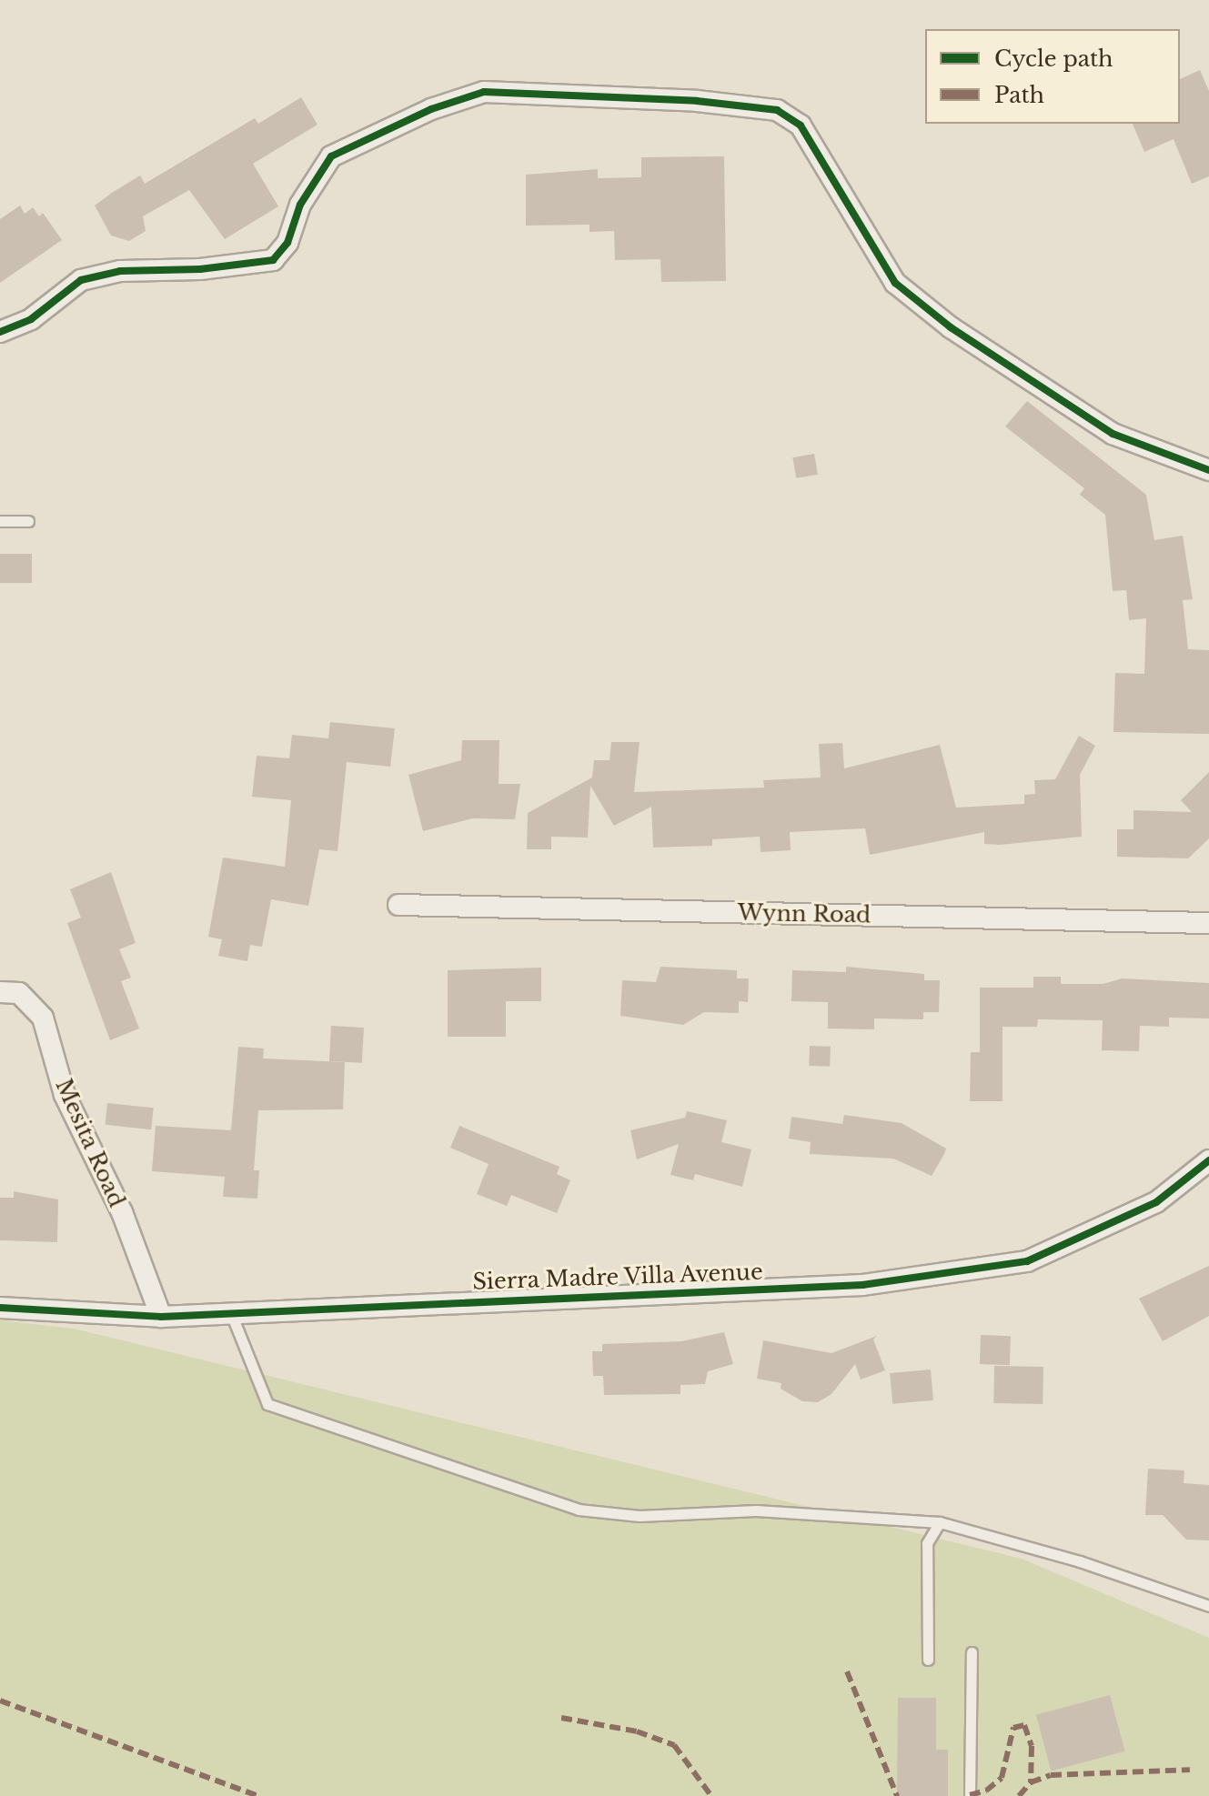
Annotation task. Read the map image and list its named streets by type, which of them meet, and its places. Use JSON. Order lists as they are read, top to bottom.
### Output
{
  "streets": {
    "street": ["Wynn Road", "Mesita Road", "Sierra Madre Villa Avenue"]
  },
  "crossings": [
    ["Mesita Road", "Sierra Madre Villa Avenue"]
  ],
  "legend": ["Cycle path", "Path"]
}
